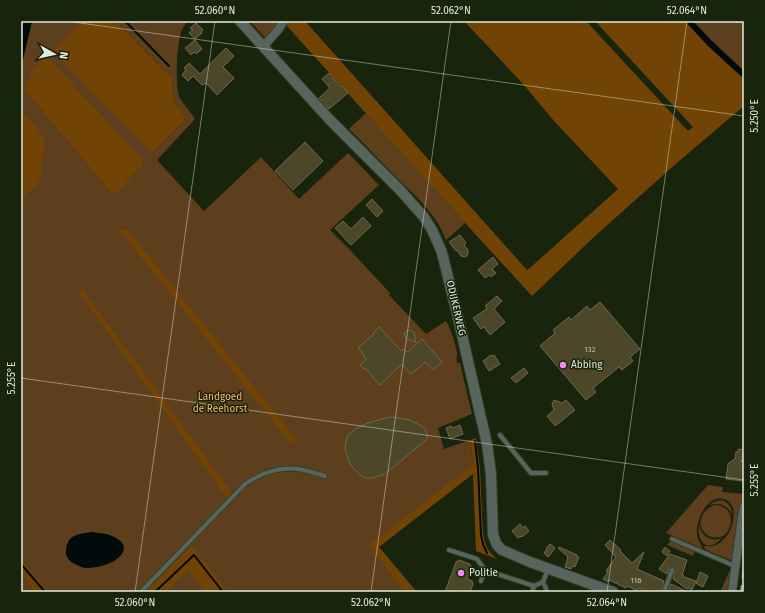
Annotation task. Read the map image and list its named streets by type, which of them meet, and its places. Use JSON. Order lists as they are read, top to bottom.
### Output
{
  "streets": {
    "street": ["ODIJKERWEG"]
  },
  "parks": ["Landgoed de Reehorst"],
  "places": ["Abbing", "Politie"],
  "house_numbers": ["132", "116"],
  "north": "right",
  "coordinates": [
    "52.060°N",
    "52.062°N",
    "52.064°N",
    "5.250°E",
    "5.255°E"
  ]
}
